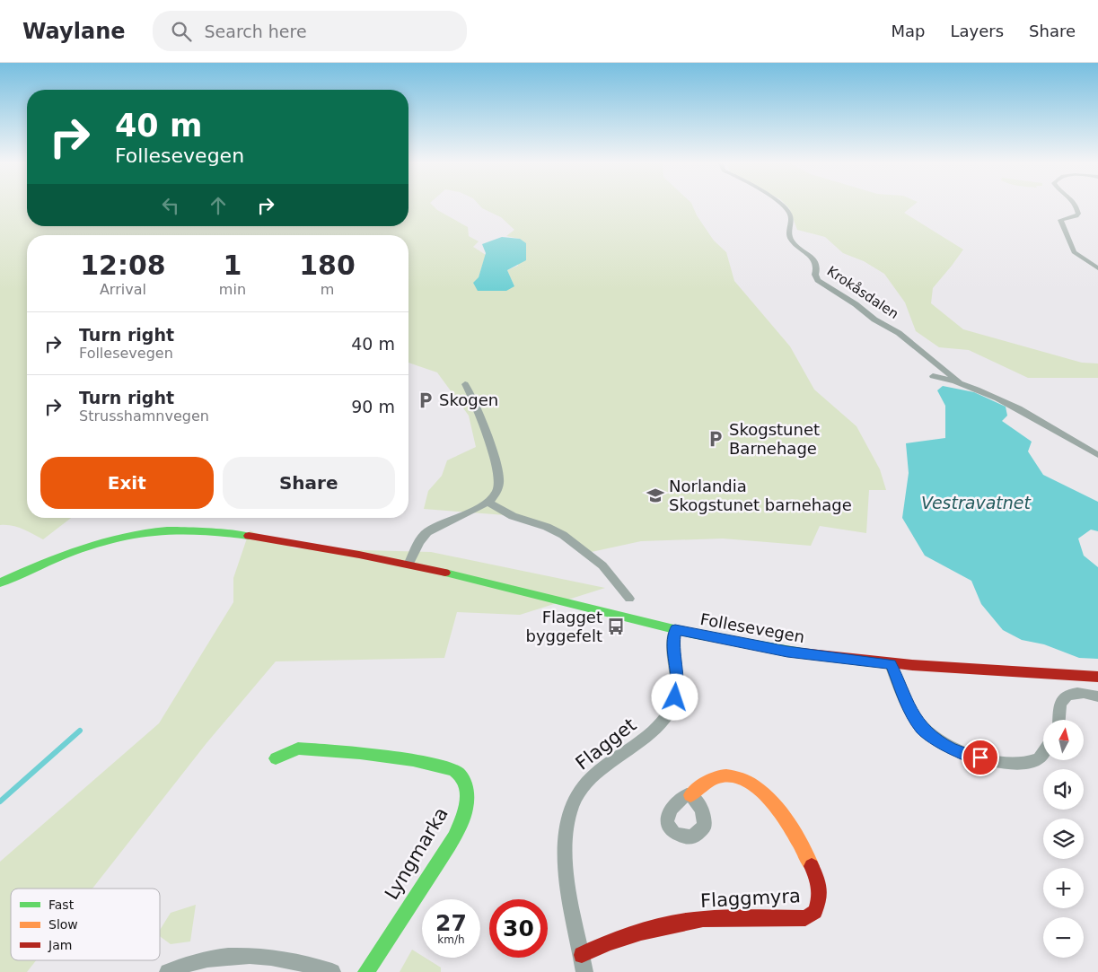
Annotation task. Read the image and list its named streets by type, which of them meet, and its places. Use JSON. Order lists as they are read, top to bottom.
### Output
{
  "streets": {
    "main road": ["Follesevegen", "Lyngmarka", "Flaggmyra"],
    "street": ["Krokåsdalen", "Flagget"]
  },
  "crossings": [
    ["Follesevegen", "Flagget"],
    ["Flagget", "Flaggmyra"]
  ],
  "water": ["Vestravatnet"],
  "places": {
    "parking": ["Skogen", "Skogstunet Barnehage"],
    "school or university": ["Norlandia Skogstunet barnehage"],
    "bus stop": ["Flagget byggefelt"]
  },
  "legend": ["Fast", "Slow", "Jam"],
  "north": "top",
  "page": {
    "header": "Waylane",
    "search": "Search here",
    "nav": ["Map", "Layers", "Share"],
    "turn": ["40 m", "Follesevegen"],
    "eta": [
      "12:08",
      "Arrival",
      "1",
      "min",
      "180",
      "m"
    ],
    "list": [
      {
        "name": "Turn right",
        "note": "Follesevegen",
        "value": "40 m"
      },
      {
        "name": "Turn right",
        "note": "Strusshamnvegen",
        "value": "90 m"
      }
    ],
    "buttons": ["Exit", "Share"],
    "map_buttons": ["+", "−"],
    "speed": "27 km/h",
    "limit": "30"
  }
}
